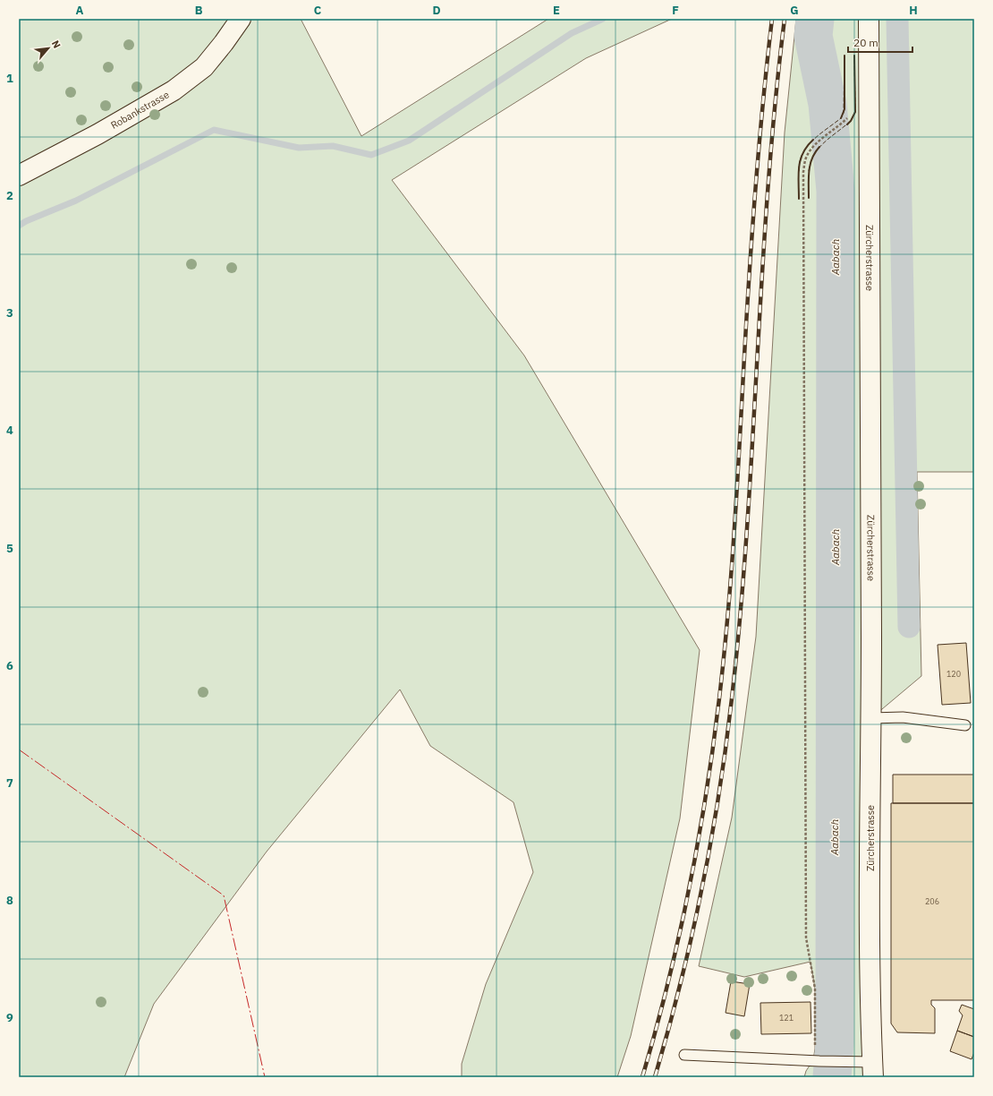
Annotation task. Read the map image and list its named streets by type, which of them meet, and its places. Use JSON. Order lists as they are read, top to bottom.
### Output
{
  "streets": {
    "main road": ["Robankstrasse", "Zürcherstrasse"]
  },
  "water": ["Aabach"],
  "house_numbers": ["120", "206", "121"],
  "scale_bar": "20 m",
  "north": "top right",
  "grid": {
    "columns": [
      "A",
      "B",
      "C",
      "D",
      "E",
      "F",
      "G",
      "H"
    ],
    "rows": [
      "1",
      "2",
      "3",
      "4",
      "5",
      "6",
      "7",
      "8",
      "9"
    ]
  }
}
